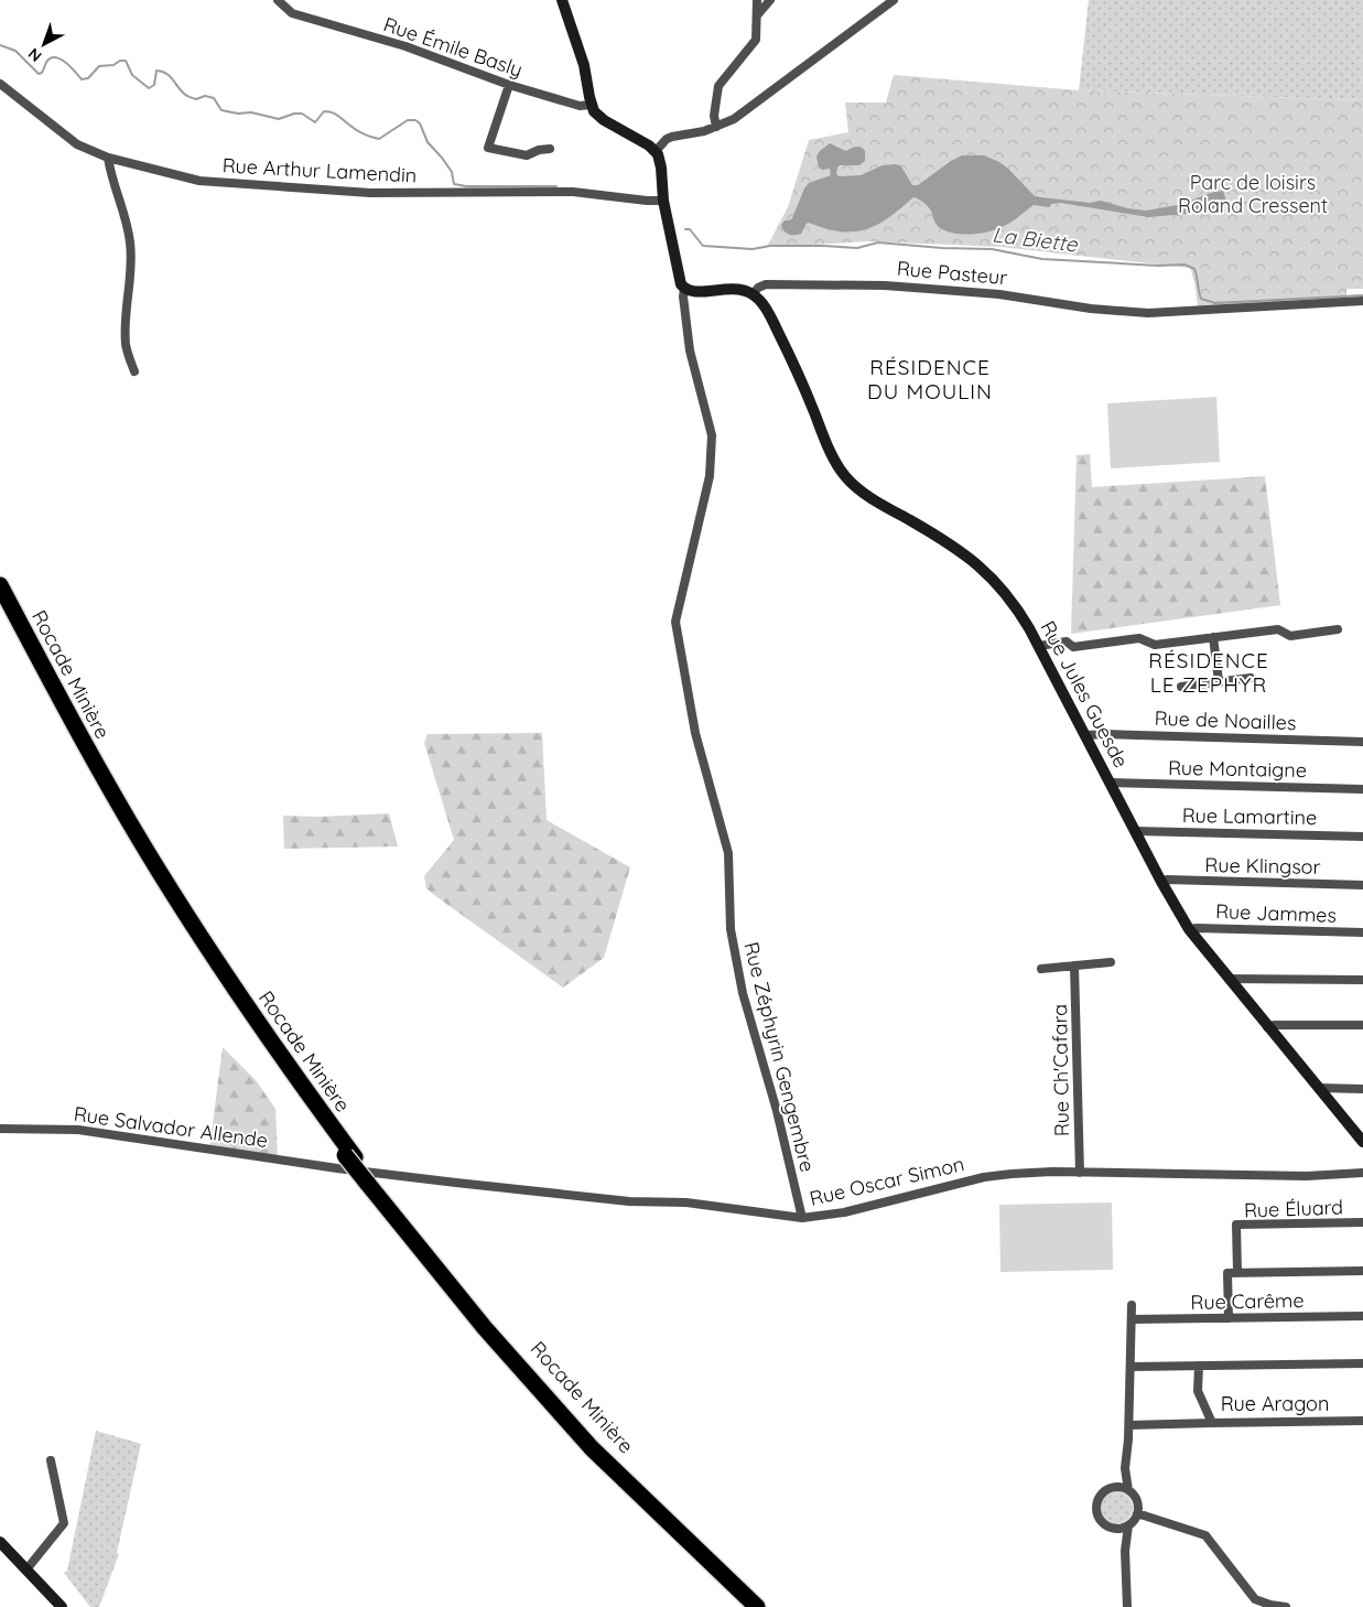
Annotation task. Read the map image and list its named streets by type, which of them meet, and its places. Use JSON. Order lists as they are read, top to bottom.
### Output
{
  "streets": {
    "highway": ["Rocade Minière"],
    "main road": ["Rue Jules Guesde"],
    "street": [
      "Rue Émile Basly",
      "Rue Arthur Lamendin",
      "Rue Pasteur",
      "Rue de Noailles",
      "Rue Montaigne",
      "Rue Lamartine",
      "Rue Klingsor",
      "Rue Jammes",
      "Rue Zéphyrin Gengembre",
      "Rue Ch'Cafara",
      "Rue Salvador Allende",
      "Rue Oscar Simon",
      "Rue Éluard",
      "Rue Carême",
      "Rue Aragon"
    ]
  },
  "crossings": [
    ["Rue Pasteur", "Rue Jules Guesde"],
    ["Rocade Minière", "Rue Salvador Allende"],
    ["Rocade Minière", "Rue Oscar Simon"],
    ["Rue Jules Guesde", "Rue de Noailles"],
    ["Rue Jules Guesde", "Rue Montaigne"],
    ["Rue Jules Guesde", "Rue Lamartine"],
    ["Rue Jules Guesde", "Rue Klingsor"],
    ["Rue Jules Guesde", "Rue Jammes"],
    ["Rue Zéphyrin Gengembre", "Rue Oscar Simon"],
    ["Rue Ch'Cafara", "Rue Oscar Simon"]
  ],
  "districts": ["RÉSIDENCE DU MOULIN", "RÉSIDENCE LE ZEPHYR"],
  "water": ["La Biette"],
  "parks": ["Parc de loisirs Roland Cressent"],
  "north": "bottom left"
}
